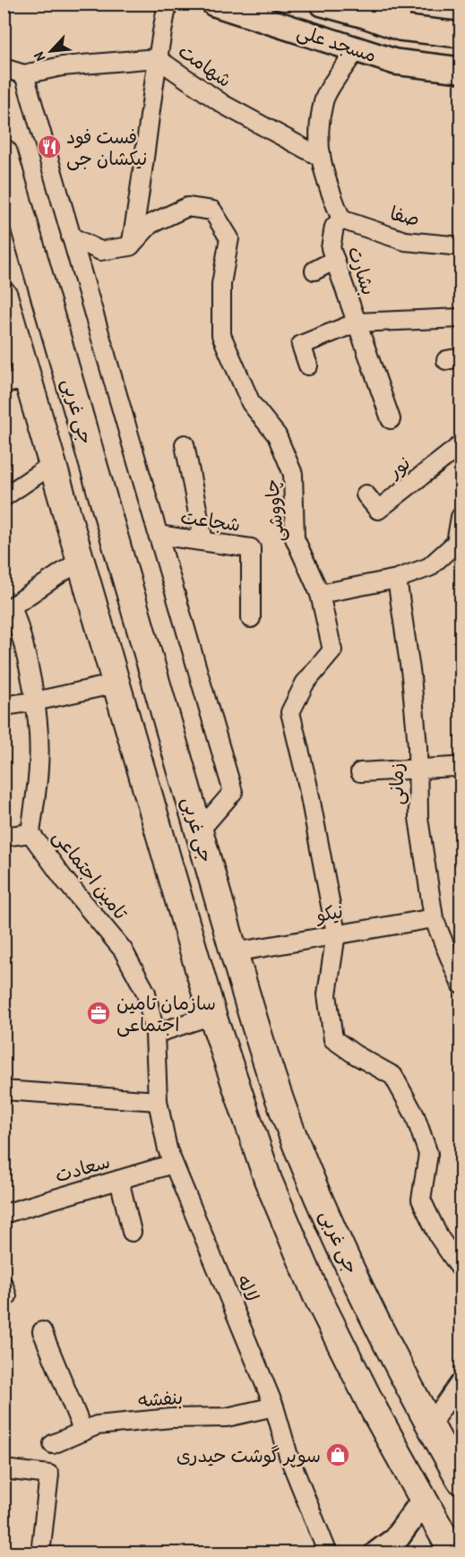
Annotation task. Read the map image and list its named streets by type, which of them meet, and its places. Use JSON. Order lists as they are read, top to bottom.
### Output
{
  "streets": {
    "main road": ["مسجد علی", "جی غربی"],
    "street": [
      "شهامت",
      "صفا",
      "بشارت",
      "نور",
      "چاووشی",
      "شجاعت",
      "زمانی",
      "تامین اجتماعی",
      "نیکو",
      "سعادت",
      "لاله",
      "بنفشه"
    ]
  },
  "crossings": [
    ["صفا", "بشارت"],
    ["جی غربی", "نیکو"],
    ["چاووشی", "نیکو"],
    ["زمانی", "نیکو"],
    ["تامین اجتماعی", "لاله"],
    ["سعادت", "لاله"],
    ["لاله", "بنفشه"]
  ],
  "places": {
    "restaurant": ["فست فود نیکشان جی"],
    "office": ["سازمان تامین اجتماعی"],
    "shop": ["سوپر گوشت حیدری"]
  },
  "north": "bottom left"
}
